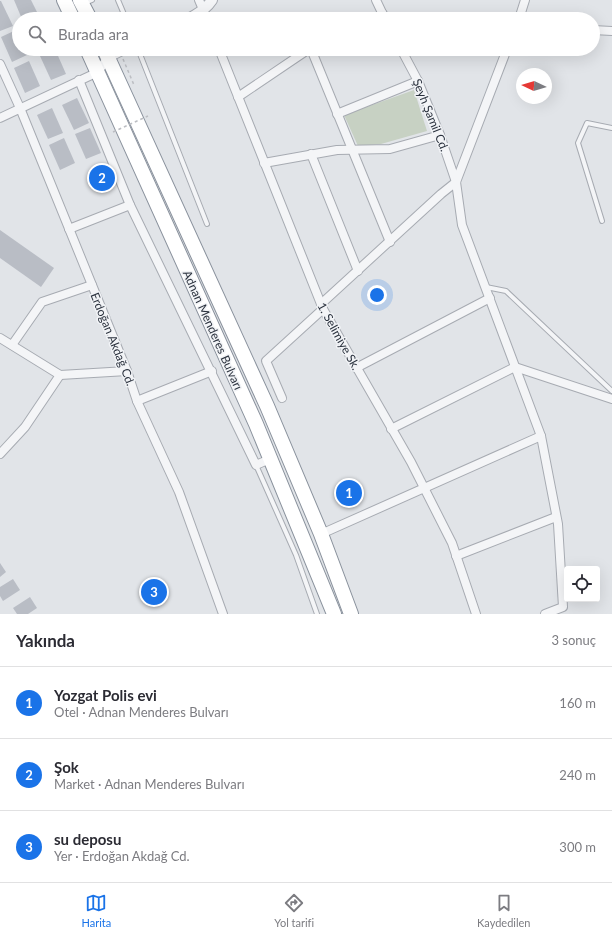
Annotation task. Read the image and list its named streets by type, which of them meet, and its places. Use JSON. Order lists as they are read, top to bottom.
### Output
{
  "streets": {
    "highway": ["Adnan Menderes Bulvarı"],
    "street": ["Şeyh Şamil Cd.", "1. Selimiye Sk.", "Erdoğan Akdağ Cd."]
  },
  "north": "left",
  "page": {
    "search": "Burada ara",
    "pins": ["2", "1", "3"],
    "heading": ["Yakında", "3 sonuç"],
    "list": [
      {
        "mark": "1",
        "name": "Yozgat Polis evi",
        "note": "Otel · Adnan Menderes Bulvarı",
        "value": "160 m"
      },
      {
        "mark": "2",
        "name": "Şok",
        "note": "Market · Adnan Menderes Bulvarı",
        "value": "240 m"
      },
      {
        "mark": "3",
        "name": "su deposu",
        "note": "Yer · Erdoğan Akdağ Cd.",
        "value": "300 m"
      }
    ],
    "nav": ["Harita", "Yol tarifi", "Kaydedilen"]
  }
}
